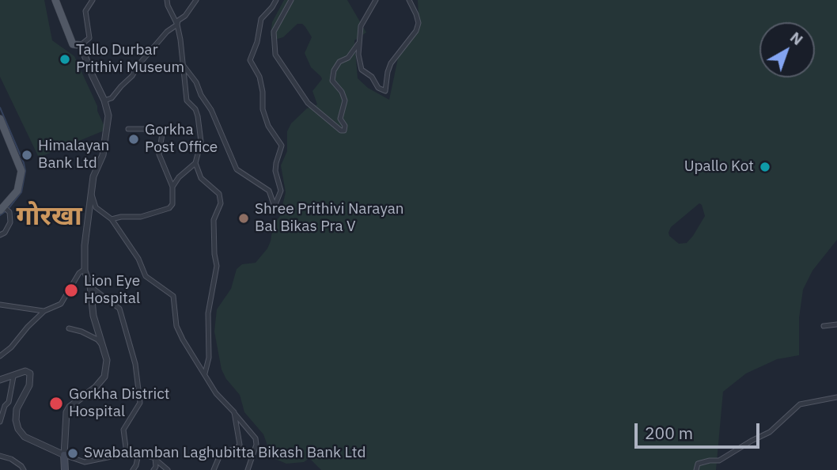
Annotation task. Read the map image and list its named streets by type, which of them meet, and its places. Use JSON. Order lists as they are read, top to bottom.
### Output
{
  "districts": ["गोरखा"],
  "places": [
    "Tallo Durbar Prithivi Museum",
    "Gorkha Post Office",
    "Himalayan Bank Ltd",
    "Upallo Kot",
    "Shree Prithivi Narayan Bal Bikas Pra V",
    "Lion Eye Hospital",
    "Gorkha District Hospital",
    "Swabalamban Laghubitta Bikash Bank Ltd"
  ],
  "scale_bar": "200 m",
  "north": "top right"
}
